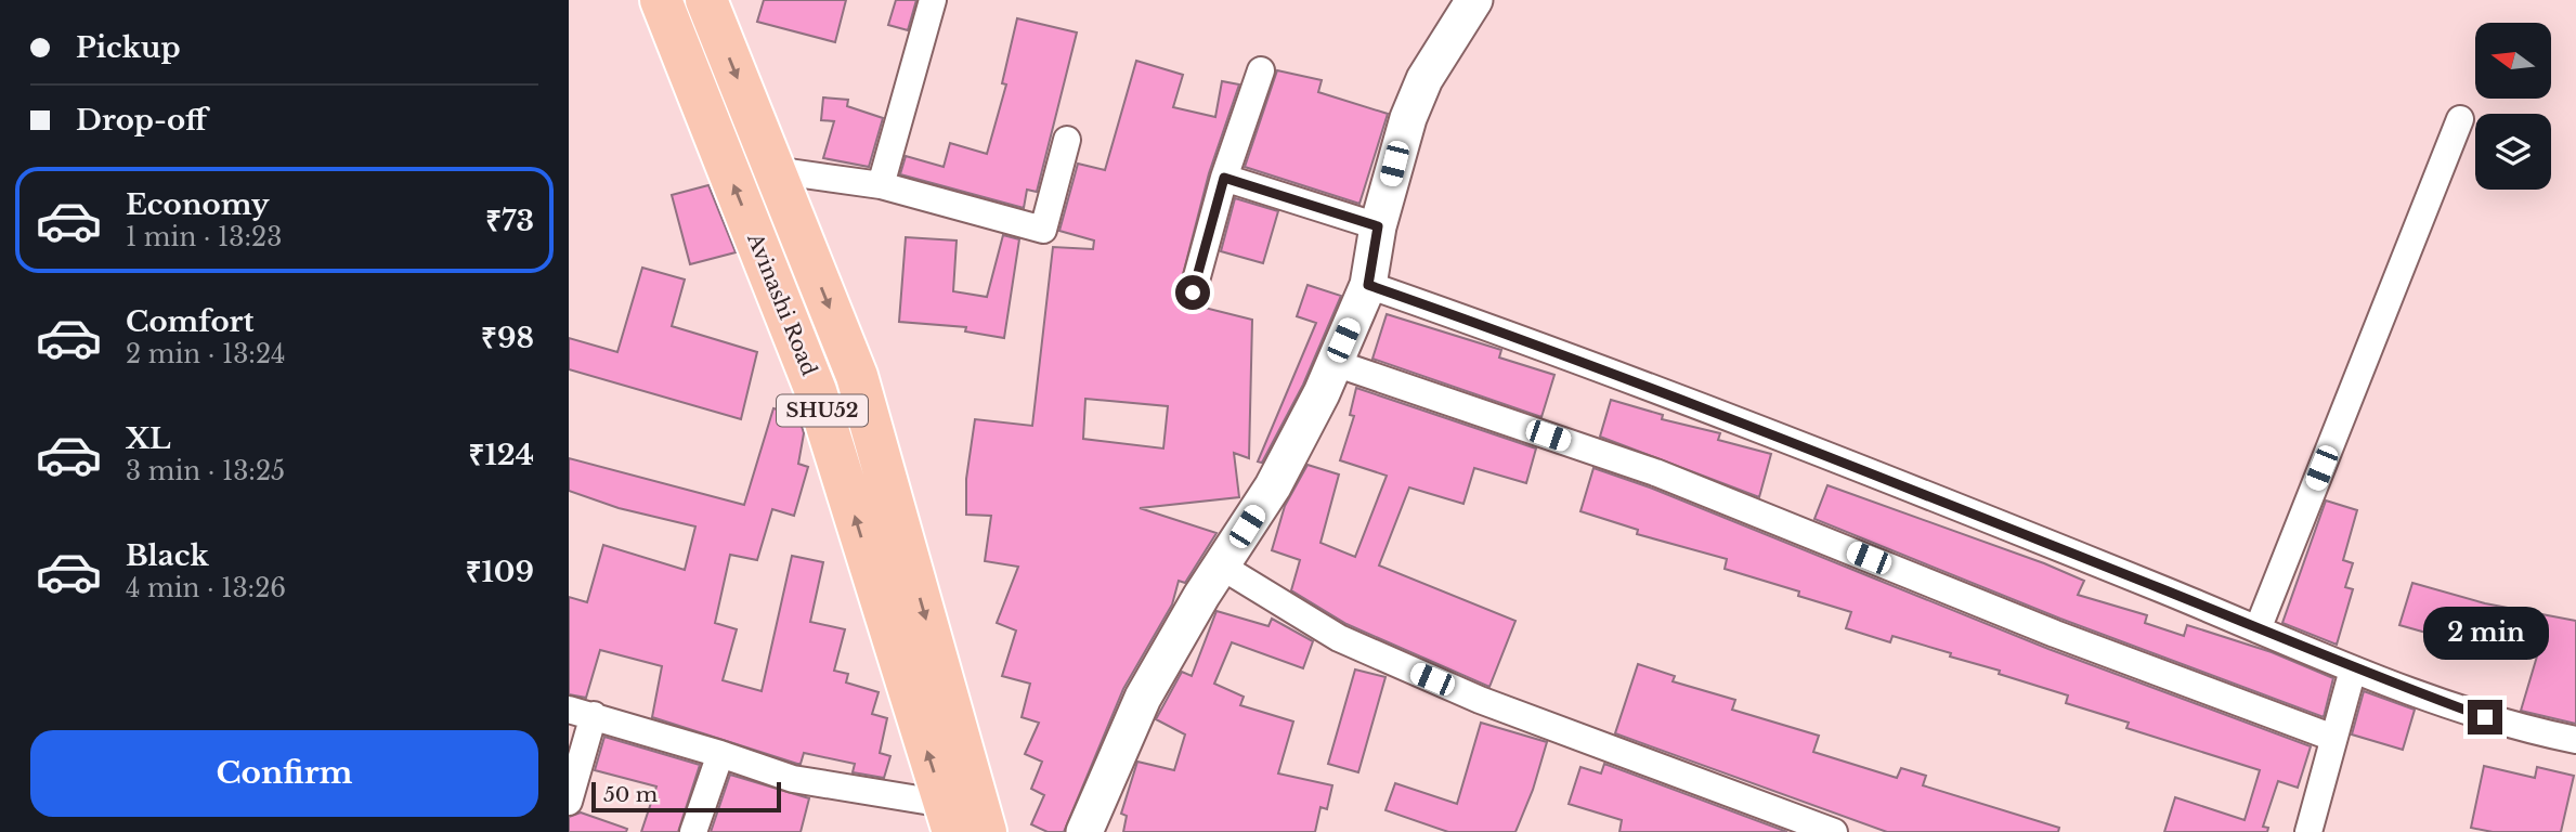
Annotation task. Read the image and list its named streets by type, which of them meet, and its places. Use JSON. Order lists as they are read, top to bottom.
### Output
{
  "streets": {
    "main road": ["Avinashi Road", "SHU52"]
  },
  "scale_bar": "50 m",
  "north": "left",
  "page": {
    "banner": ["Pickup", "Drop-off"],
    "list": [
      {
        "name": "Economy",
        "note": "1 min · 13:23",
        "value": "₹73"
      },
      {
        "name": "Comfort",
        "note": "2 min · 13:24",
        "value": "₹98"
      },
      {
        "name": "XL",
        "note": "3 min · 13:25",
        "value": "₹124"
      },
      {
        "name": "Black",
        "note": "4 min · 13:26",
        "value": "₹109"
      }
    ],
    "bubble": "2 min",
    "buttons": "Confirm",
    "scale": "50 m"
  }
}
